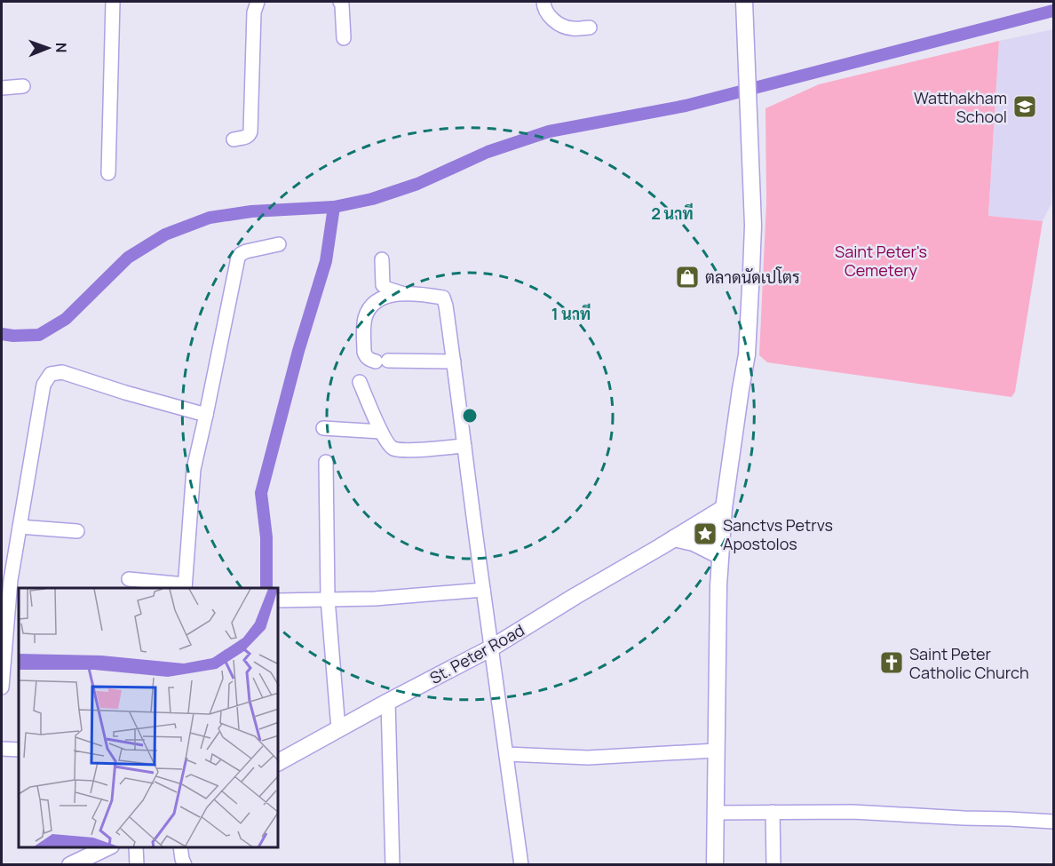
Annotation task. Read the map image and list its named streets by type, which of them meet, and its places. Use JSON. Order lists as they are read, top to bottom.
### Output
{
  "streets": {
    "street": ["St. Peter Road"]
  },
  "parks": ["Saint Peter's Cemetery"],
  "places": {
    "school or university": ["Watthakham School"],
    "shop": ["ตลาดนัดเปโตร"],
    "place": ["Sanctvs Petrvs Apostolos"],
    "church": ["Saint Peter Catholic Church"]
  },
  "north": "right",
  "rings": ["2 นาที", "1 นาที"]
}
